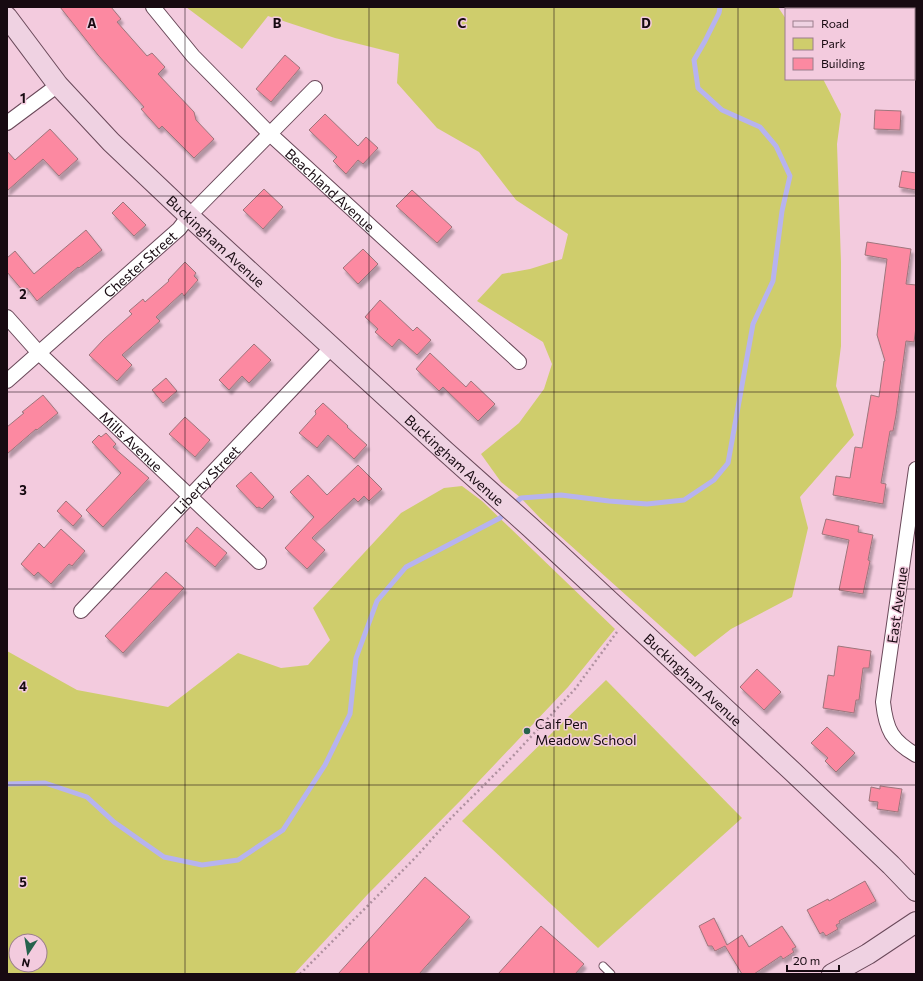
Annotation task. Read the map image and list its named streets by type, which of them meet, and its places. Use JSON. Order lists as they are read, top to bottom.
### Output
{
  "streets": {
    "main road": ["Buckingham Avenue"],
    "street": [
      "Beachland Avenue",
      "Chester Street",
      "Mills Avenue",
      "Liberty Street",
      "East Avenue"
    ]
  },
  "crossings": [
    ["Beachland Avenue", "Chester Street"],
    ["Buckingham Avenue", "Chester Street"],
    ["Buckingham Avenue", "Liberty Street"],
    ["Chester Street", "Mills Avenue"],
    ["Mills Avenue", "Liberty Street"]
  ],
  "places": ["Calf Pen Meadow School"],
  "legend": ["Road", "Park", "Building"],
  "scale_bar": "20 m",
  "north": "bottom",
  "grid": {
    "columns": [
      "A",
      "B",
      "C",
      "D"
    ],
    "rows": [
      "1",
      "2",
      "3",
      "4",
      "5"
    ]
  }
}
